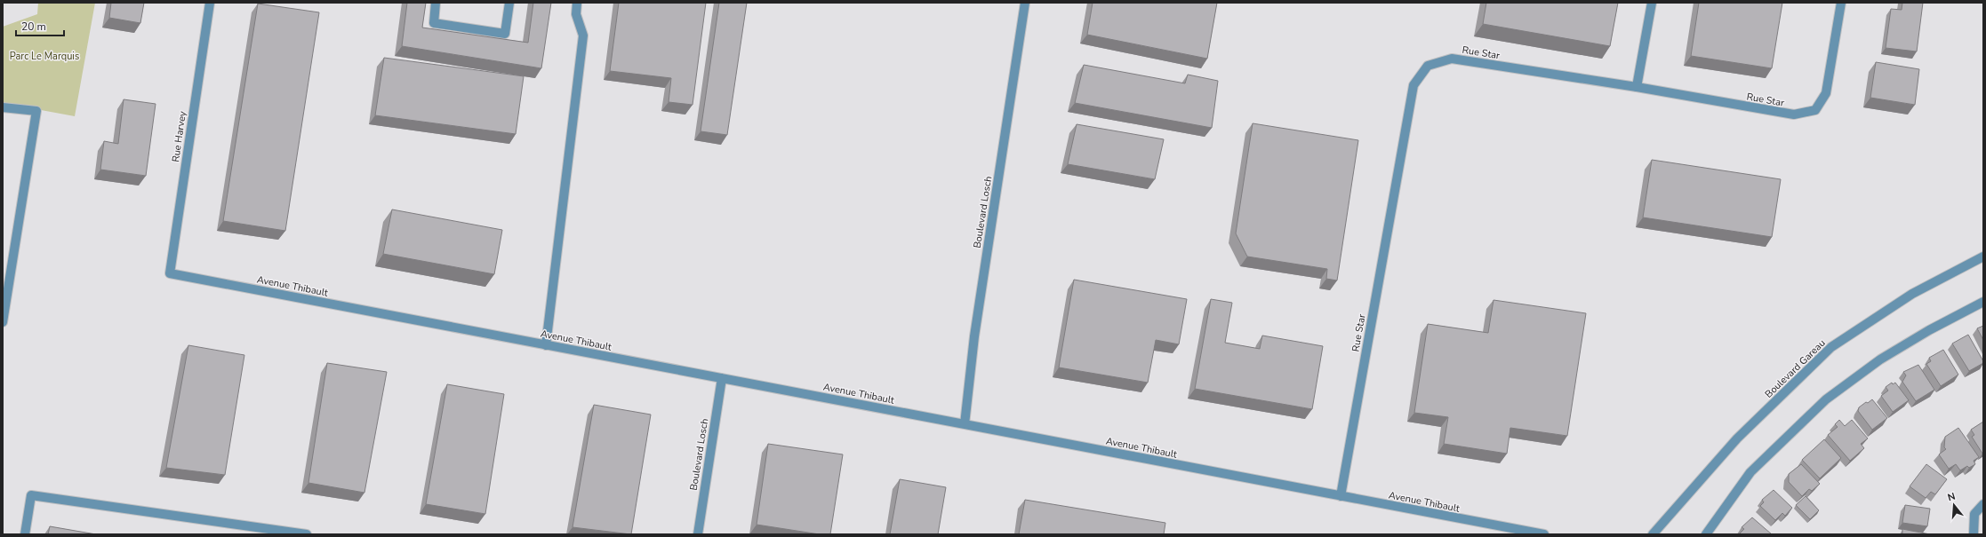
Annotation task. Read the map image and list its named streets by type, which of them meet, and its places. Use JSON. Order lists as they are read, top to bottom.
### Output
{
  "streets": {
    "street": [
      "Rue Star",
      "Rue Harvey",
      "Boulevard Losch",
      "Avenue Thibault",
      "Boulevard Gareau"
    ]
  },
  "crossings": [
    ["Rue Star", "Avenue Thibault"],
    ["Rue Harvey", "Avenue Thibault"],
    ["Boulevard Losch", "Avenue Thibault"]
  ],
  "parks": ["Parc Le Marquis"],
  "scale_bar": "20 m",
  "north": "top"
}
